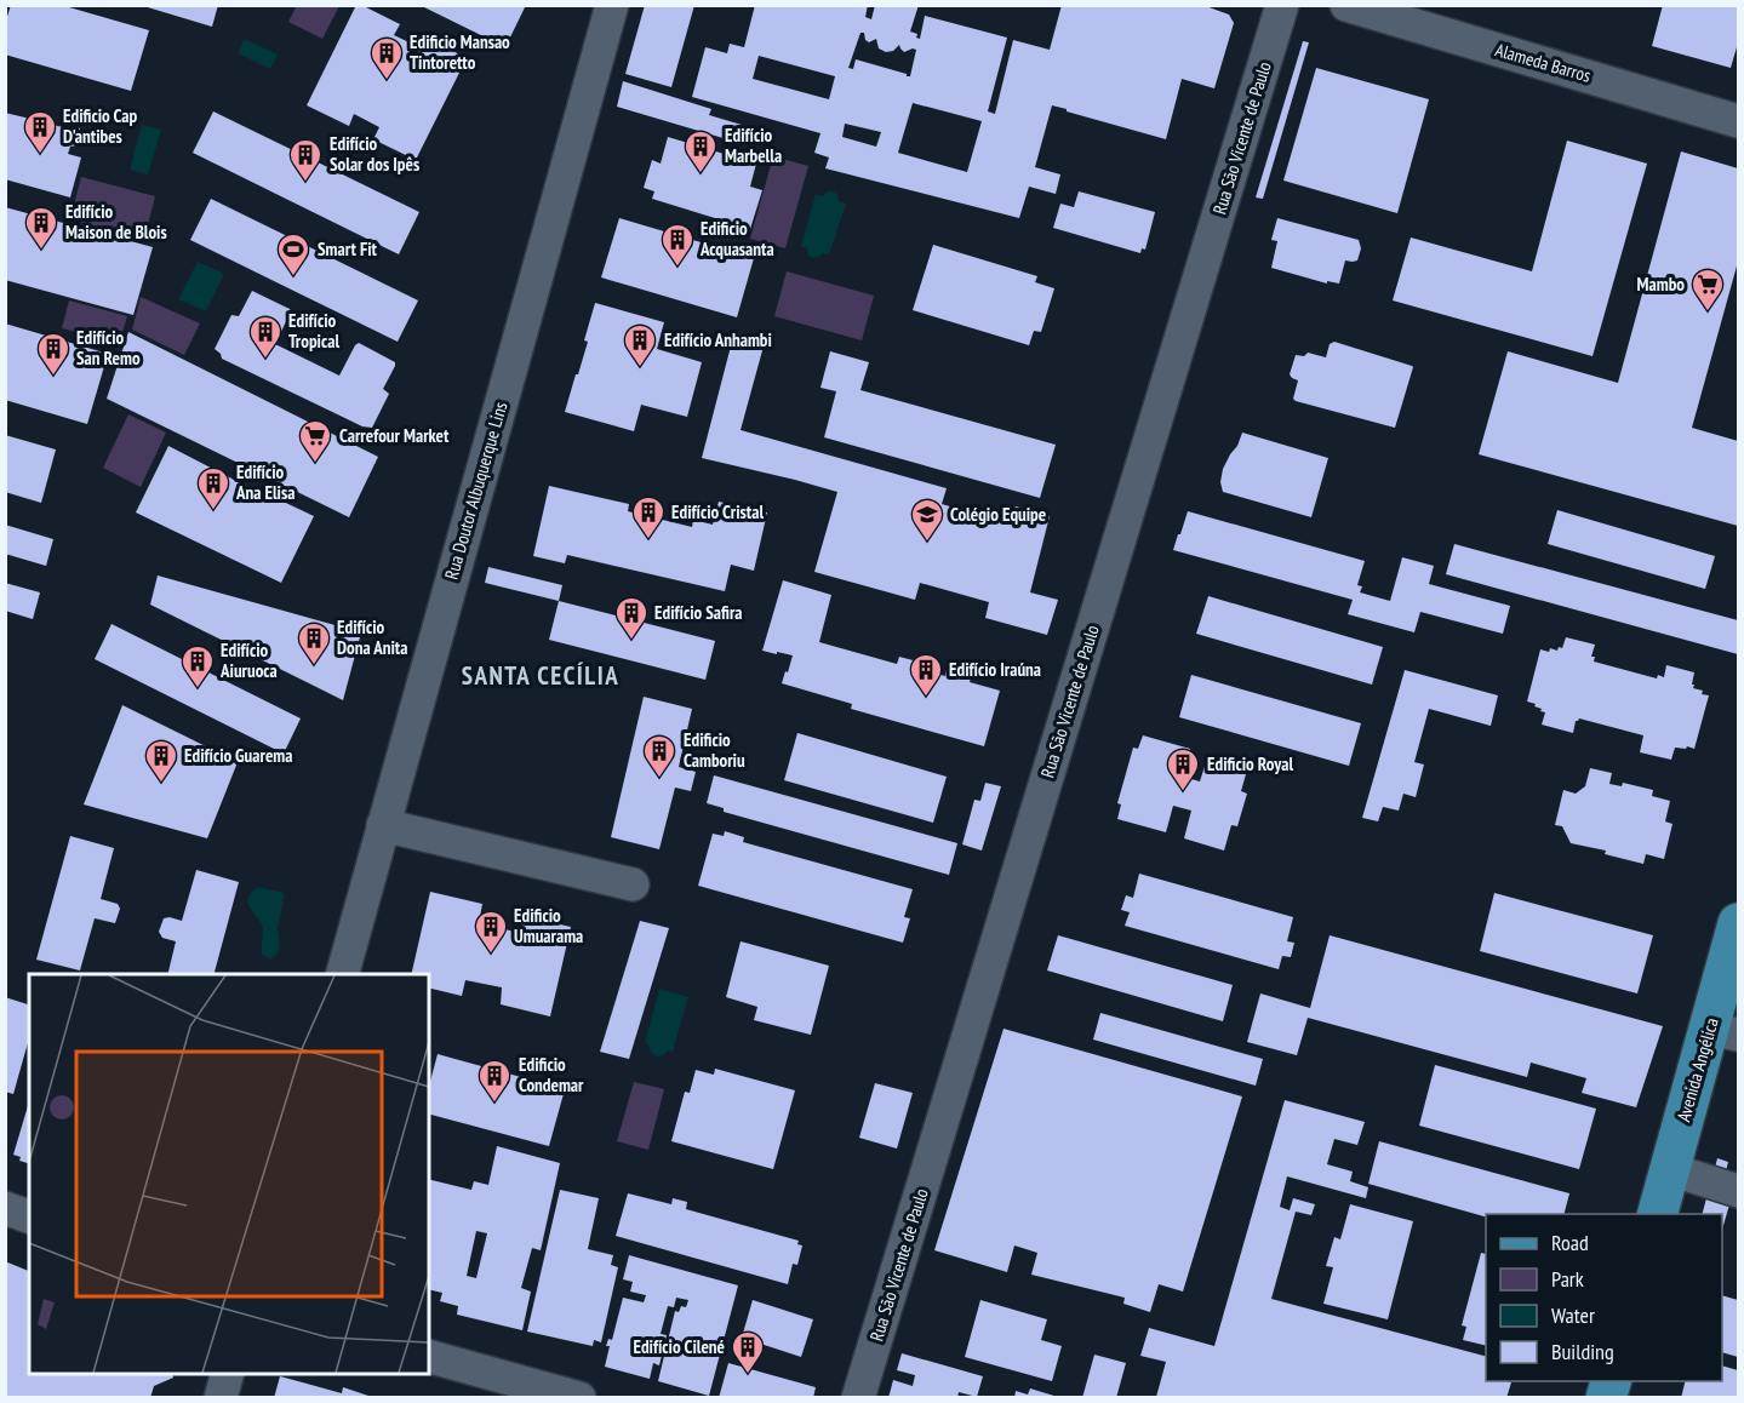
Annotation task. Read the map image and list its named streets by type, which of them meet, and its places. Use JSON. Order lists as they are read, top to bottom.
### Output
{
  "streets": {
    "main road": ["Avenida Angélica"],
    "street": ["Alameda Barros", "Rua São Vicente de Paulo", "Rua Doutor Albuquerque Lins"]
  },
  "districts": ["SANTA CECÍLIA"],
  "places": {
    "building": [
      "Edificio Mansao Tintoretto",
      "Edificio Cap D'antibes",
      "Edifício Marbella",
      "Edifício Solar dos Ipês",
      "Edifício Maison de Blois",
      "Edificio Acquasanta",
      "Edifício Tropical",
      "Edifício Anhambi",
      "Edifício San Remo",
      "Edifício Ana Elisa",
      "Edifício Cristal",
      "Edifício Safira",
      "Edifício Dona Anita",
      "Edifício Aiuruoca",
      "Edifício Iraúna",
      "Edificio Camboriu",
      "Edifício Guarema",
      "Edificio Royal",
      "Edificio Umuarama",
      "Edificio Condemar",
      "Edifício Cilené"
    ],
    "sports": ["Smart Fit"],
    "supermarket": ["Mambo", "Carrefour Market"],
    "school or university": ["Colégio Equipe"]
  },
  "legend": [
    "Road",
    "Park",
    "Water",
    "Building"
  ]
}
